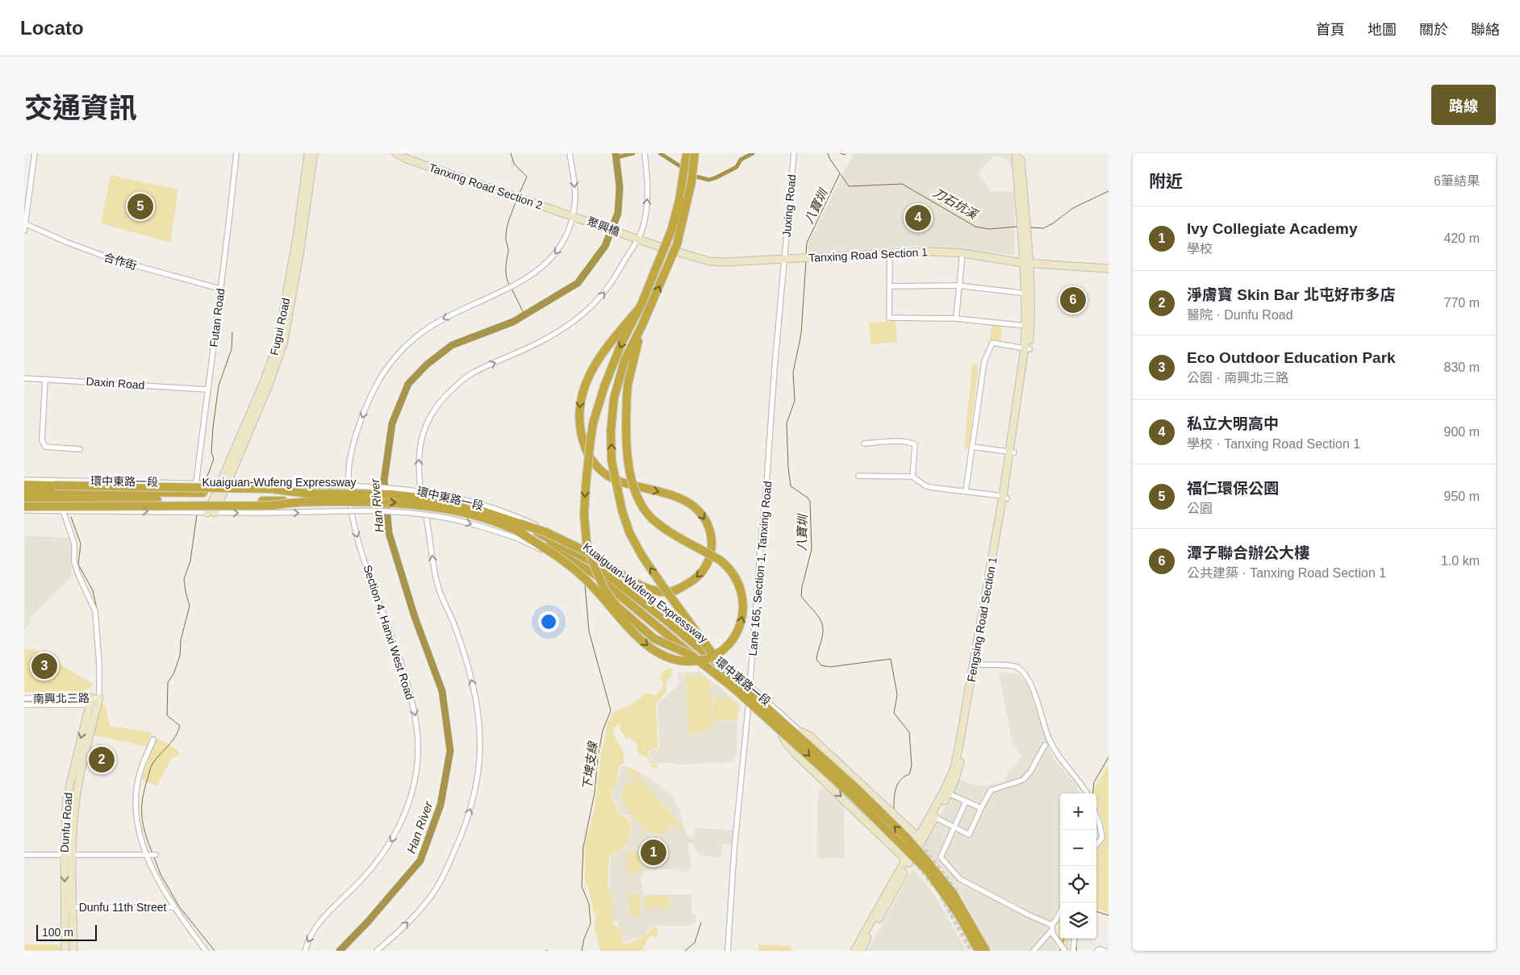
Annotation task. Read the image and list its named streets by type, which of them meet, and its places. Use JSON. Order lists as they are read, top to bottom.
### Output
{
  "streets": {
    "highway": ["Kuaiguan-Wufeng Expressway"],
    "street": [
      "Tanxing Road Section 2",
      "Juxing Road",
      "聚興橋",
      "Tanxing Road Section 1",
      "合作街",
      "Futan Road",
      "Fugui Road",
      "Daxin Road",
      "環中東路一段",
      "Lane 165, Section 1, Tanxing Road",
      "Fengsing Road Section 1",
      "Section 4, Hanxi West Road",
      "南興北三路",
      "Dunfu Road",
      "Dunfu 11th Street"
    ]
  },
  "crossings": [
    ["Tanxing Road Section 2", "聚興橋"],
    ["Tanxing Road Section 2", "Section 4, Hanxi West Road"],
    ["Juxing Road", "Tanxing Road Section 1"],
    ["Juxing Road", "Lane 165, Section 1, Tanxing Road"],
    ["聚興橋", "Tanxing Road Section 1"],
    ["聚興橋", "Section 4, Hanxi West Road"],
    ["Tanxing Road Section 1", "Lane 165, Section 1, Tanxing Road"],
    ["Tanxing Road Section 1", "Fengsing Road Section 1"],
    ["合作街", "Futan Road"],
    ["Futan Road", "Daxin Road"],
    ["Futan Road", "環中東路一段"],
    ["Fugui Road", "環中東路一段"],
    ["環中東路一段", "Kuaiguan-Wufeng Expressway"],
    ["環中東路一段", "Lane 165, Section 1, Tanxing Road"],
    ["南興北三路", "Dunfu Road"],
    ["Dunfu Road", "Dunfu 11th Street"]
  ],
  "one_way": ["Section 4, Hanxi West Road"],
  "water": [
    "刀石坑溪",
    "八寶圳",
    "Han River",
    "下埤支線"
  ],
  "scale_bar": "100 m",
  "page": {
    "header": "Locato",
    "nav": [
      "首頁",
      "地圖",
      "關於",
      "聯絡"
    ],
    "title": "交通資訊",
    "buttons": "路線",
    "heading": ["附近", "6筆結果"],
    "pins": [
      "5",
      "4",
      "6",
      "3",
      "2",
      "1"
    ],
    "list": [
      {
        "mark": "1",
        "name": "Ivy Collegiate Academy",
        "note": "學校",
        "value": "420 m"
      },
      {
        "mark": "2",
        "name": "淨膚寶 Skin Bar 北屯好市多店",
        "note": "醫院 · Dunfu Road",
        "value": "770 m"
      },
      {
        "mark": "3",
        "name": "Eco Outdoor Education Park",
        "note": "公園 · 南興北三路",
        "value": "830 m"
      },
      {
        "mark": "4",
        "name": "私立大明高中",
        "note": "學校 · Tanxing Road Section 1",
        "value": "900 m"
      },
      {
        "mark": "5",
        "name": "福仁環保公園",
        "note": "公園",
        "value": "950 m"
      },
      {
        "mark": "6",
        "name": "潭子聯合辦公大樓",
        "note": "公共建築 · Tanxing Road Section 1",
        "value": "1.0 km"
      }
    ],
    "map_buttons": ["+", "−"],
    "scale": "100 m"
  }
}
